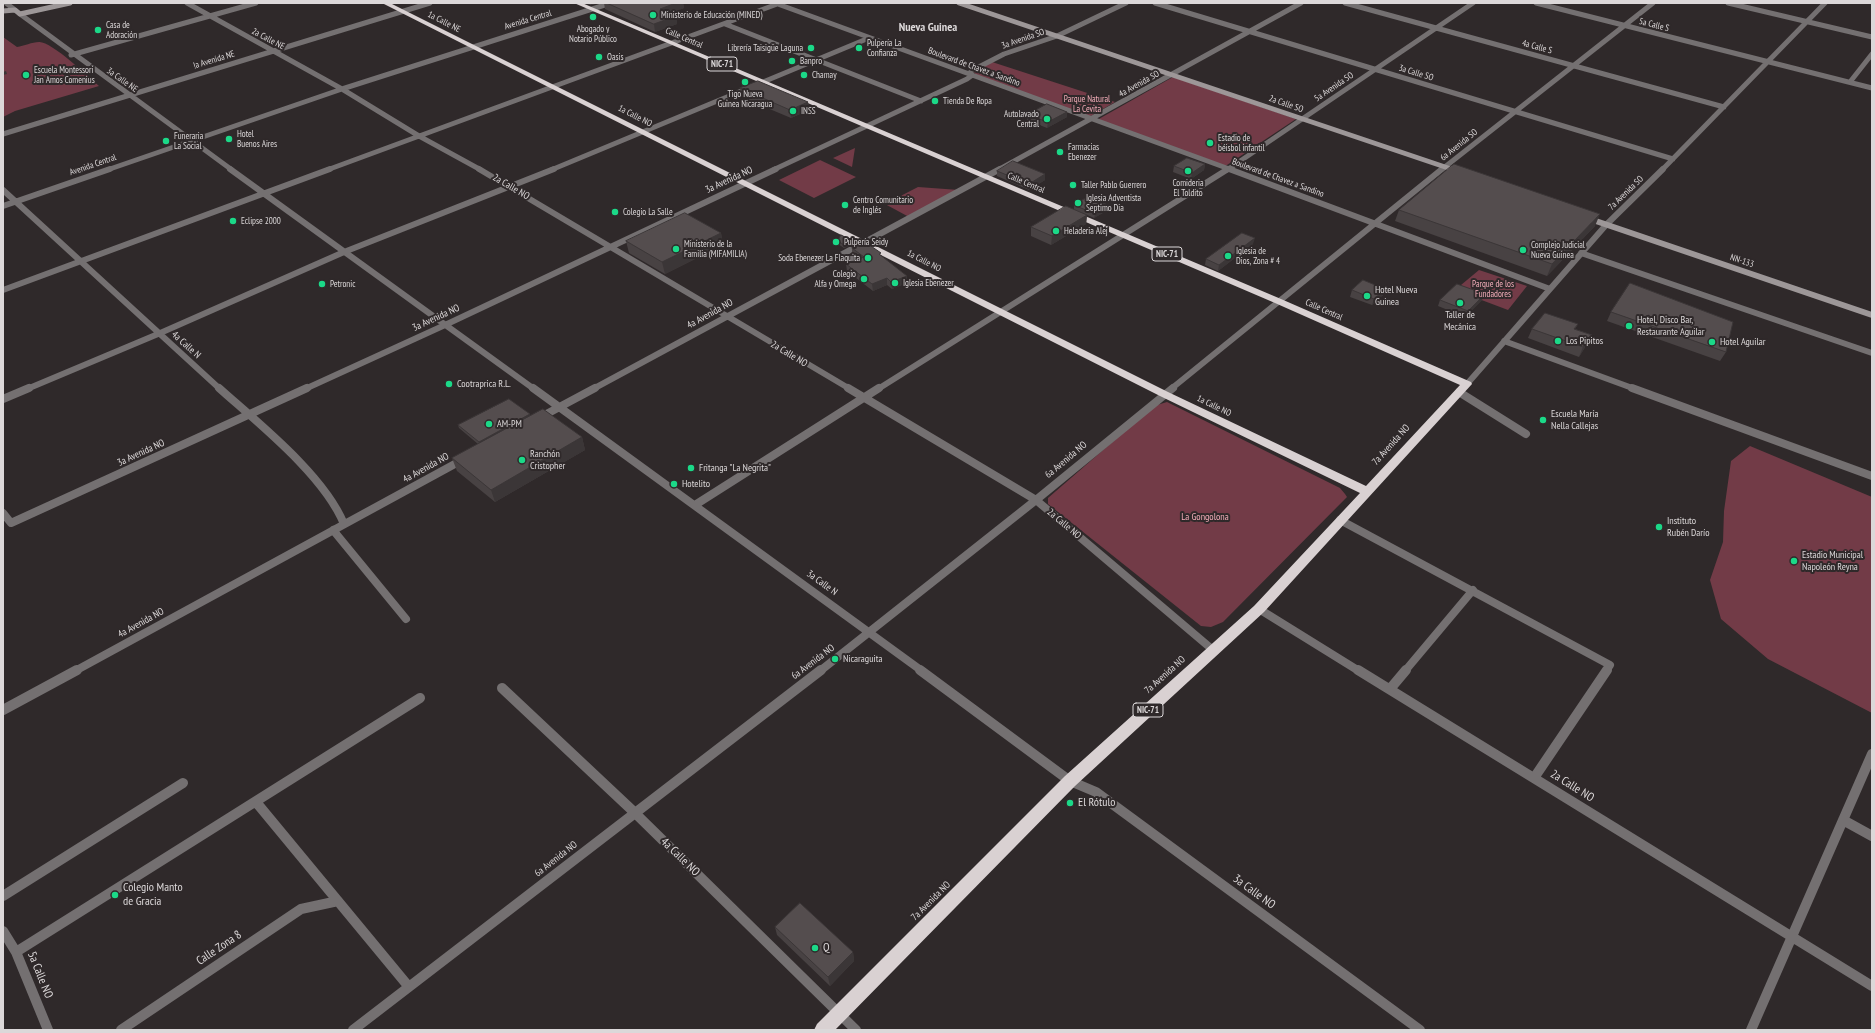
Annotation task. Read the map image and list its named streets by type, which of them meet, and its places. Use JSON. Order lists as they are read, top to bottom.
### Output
{
  "streets": {
    "highway": [
      "1a Calle NE",
      "Calle Central",
      "NIC-71",
      "1a Calle NO",
      "7a Avenida NO"
    ],
    "street": [
      "Avenida Central",
      "5a Calle S",
      "2a Calle NE",
      "3a Avenida SO",
      "4a Calle S",
      "!a Avenida NE",
      "Boulevard de Chavez a Sandino",
      "3a Calle SO",
      "3a Calle NE",
      "4a Avenida SO",
      "5a Avenida SO",
      "2a Calle SO",
      "6a Avenida SO",
      "3a Avenida NO",
      "2a Calle NO",
      "7a Avenida SO",
      "NN-133",
      "4a Avenida NO",
      "4a Calle N",
      "6a Avenida NO",
      "3a Calle N",
      "4a Calle NO",
      "3a Calle NO",
      "Calle Zona 8",
      "5a Calle NO"
    ]
  },
  "crossings": [
    ["Avenida Central", "1a Calle NE"],
    ["Avenida Central", "Calle Central"],
    ["Avenida Central", "2a Calle NE"],
    ["Avenida Central", "3a Calle NE"],
    ["Avenida Central", "1a Calle NO"],
    ["Avenida Central", "2a Calle NO"],
    ["Avenida Central", "4a Calle N"],
    ["1a Calle NE", "!a Avenida NE"],
    ["1a Calle NE", "1a Calle NO"],
    ["5a Calle S", "6a Avenida SO"],
    ["5a Calle S", "7a Avenida SO"],
    ["Calle Central", "3a Avenida SO"],
    ["Calle Central", "4a Avenida SO"],
    ["Calle Central", "5a Avenida SO"],
    ["Calle Central", "6a Avenida SO"],
    ["Calle Central", "3a Avenida NO"],
    ["Calle Central", "7a Avenida SO"],
    ["Calle Central", "4a Avenida NO"],
    ["Calle Central", "7a Avenida NO"],
    ["Calle Central", "6a Avenida NO"],
    ["2a Calle NE", "!a Avenida NE"],
    ["2a Calle NE", "2a Calle NO"],
    ["3a Avenida SO", "Boulevard de Chavez a Sandino"],
    ["3a Avenida SO", "2a Calle SO"],
    ["3a Avenida SO", "3a Avenida NO"],
    ["4a Calle S", "5a Avenida SO"],
    ["4a Calle S", "6a Avenida SO"],
    ["4a Calle S", "7a Avenida SO"],
    ["!a Avenida NE", "3a Calle NE"],
    ["Boulevard de Chavez a Sandino", "4a Avenida SO"],
    ["Boulevard de Chavez a Sandino", "5a Avenida SO"],
    ["Boulevard de Chavez a Sandino", "6a Avenida SO"],
    ["Boulevard de Chavez a Sandino", "7a Avenida SO"],
    ["3a Calle SO", "4a Avenida SO"],
    ["3a Calle SO", "5a Avenida SO"],
    ["3a Calle SO", "6a Avenida SO"],
    ["3a Calle SO", "7a Avenida SO"],
    ["3a Calle NE", "3a Calle N"],
    ["4a Avenida SO", "2a Calle SO"],
    ["4a Avenida SO", "4a Avenida NO"],
    ["5a Avenida SO", "2a Calle SO"],
    ["5a Avenida SO", "1a Calle NO"],
    ["5a Avenida SO", "2a Calle NO"],
    ["5a Avenida SO", "3a Calle N"],
    ["2a Calle SO", "6a Avenida SO"],
    ["1a Calle NO", "3a Avenida NO"],
    ["1a Calle NO", "4a Avenida NO"],
    ["1a Calle NO", "7a Avenida NO"],
    ["1a Calle NO", "6a Avenida NO"],
    ["6a Avenida SO", "6a Avenida NO"],
    ["3a Avenida NO", "2a Calle NO"],
    ["3a Avenida NO", "4a Calle N"],
    ["3a Avenida NO", "3a Calle N"],
    ["2a Calle NO", "4a Avenida NO"],
    ["2a Calle NO", "7a Avenida NO"],
    ["2a Calle NO", "6a Avenida NO"],
    ["7a Avenida SO", "NN-133"],
    ["7a Avenida SO", "7a Avenida NO"],
    ["4a Avenida NO", "4a Calle N"],
    ["4a Avenida NO", "3a Calle N"],
    ["7a Avenida NO", "3a Calle N"],
    ["7a Avenida NO", "4a Calle NO"],
    ["7a Avenida NO", "3a Calle NO"],
    ["6a Avenida NO", "3a Calle N"],
    ["6a Avenida NO", "4a Calle NO"],
    ["3a Calle N", "3a Calle NO"]
  ],
  "districts": ["Nueva Guinea"],
  "parks": ["Parque Natural La Cevita", "Parque de los Fundadores", "La Gongolona"],
  "places": [
    "Ministerio de Educación (MINED)",
    "Abogado y Notario Público",
    "Casa de Adoración",
    "Librería Taisigüe Laguna",
    "Pulpería La Confianza",
    "Oasis",
    "Banpro",
    "Escuela Montessori Jan Amos Comenius",
    "Chamay",
    "Tigo Nueva Guinea Nicaragua",
    "Tienda De Ropa",
    "INSS",
    "Autolavado Central",
    "Hotel Buenos Aires",
    "Funeraria La Social",
    "Estadio de béisbol infantil",
    "Farmacias Ebenezer",
    "Comideria El Toldito",
    "Taller Pablo Guerrero",
    "Iglesia Adventista Septimo Dia",
    "Centro Comunitario de Inglés",
    "Colegio La Salle",
    "Eclipse 2000",
    "Heladeria Alej",
    "Pulpería Seidy",
    "Ministerio de la Familia (MIFAMILIA)",
    "Complejo Judicial Nueva Guinea",
    "Iglesia de Dios, Zona # 4",
    "Soda Ebenezer La Flaquita",
    "Colegio Alfa y Omega",
    "Iglesia Ebenezer",
    "Petronic",
    "Hotel Nueva Guinea",
    "Taller de Mecánica",
    "Hotel, Disco Bar, Restaurante Aguilar",
    "Los Pipitos",
    "Hotel Aguilar",
    "Cootraprica R.L.",
    "Escuela María Nella Callejas",
    "AM-PM",
    "Ranchón Cristopher",
    "Fritanga \"La Negrita\"",
    "Hotelito",
    "Instituto Rubén Darío",
    "Estadio Municipal Napoleón Reyna",
    "Nicaraguita",
    "El Rótulo",
    "Colegio Manto de Gracia",
    "Q"
  ]
}
